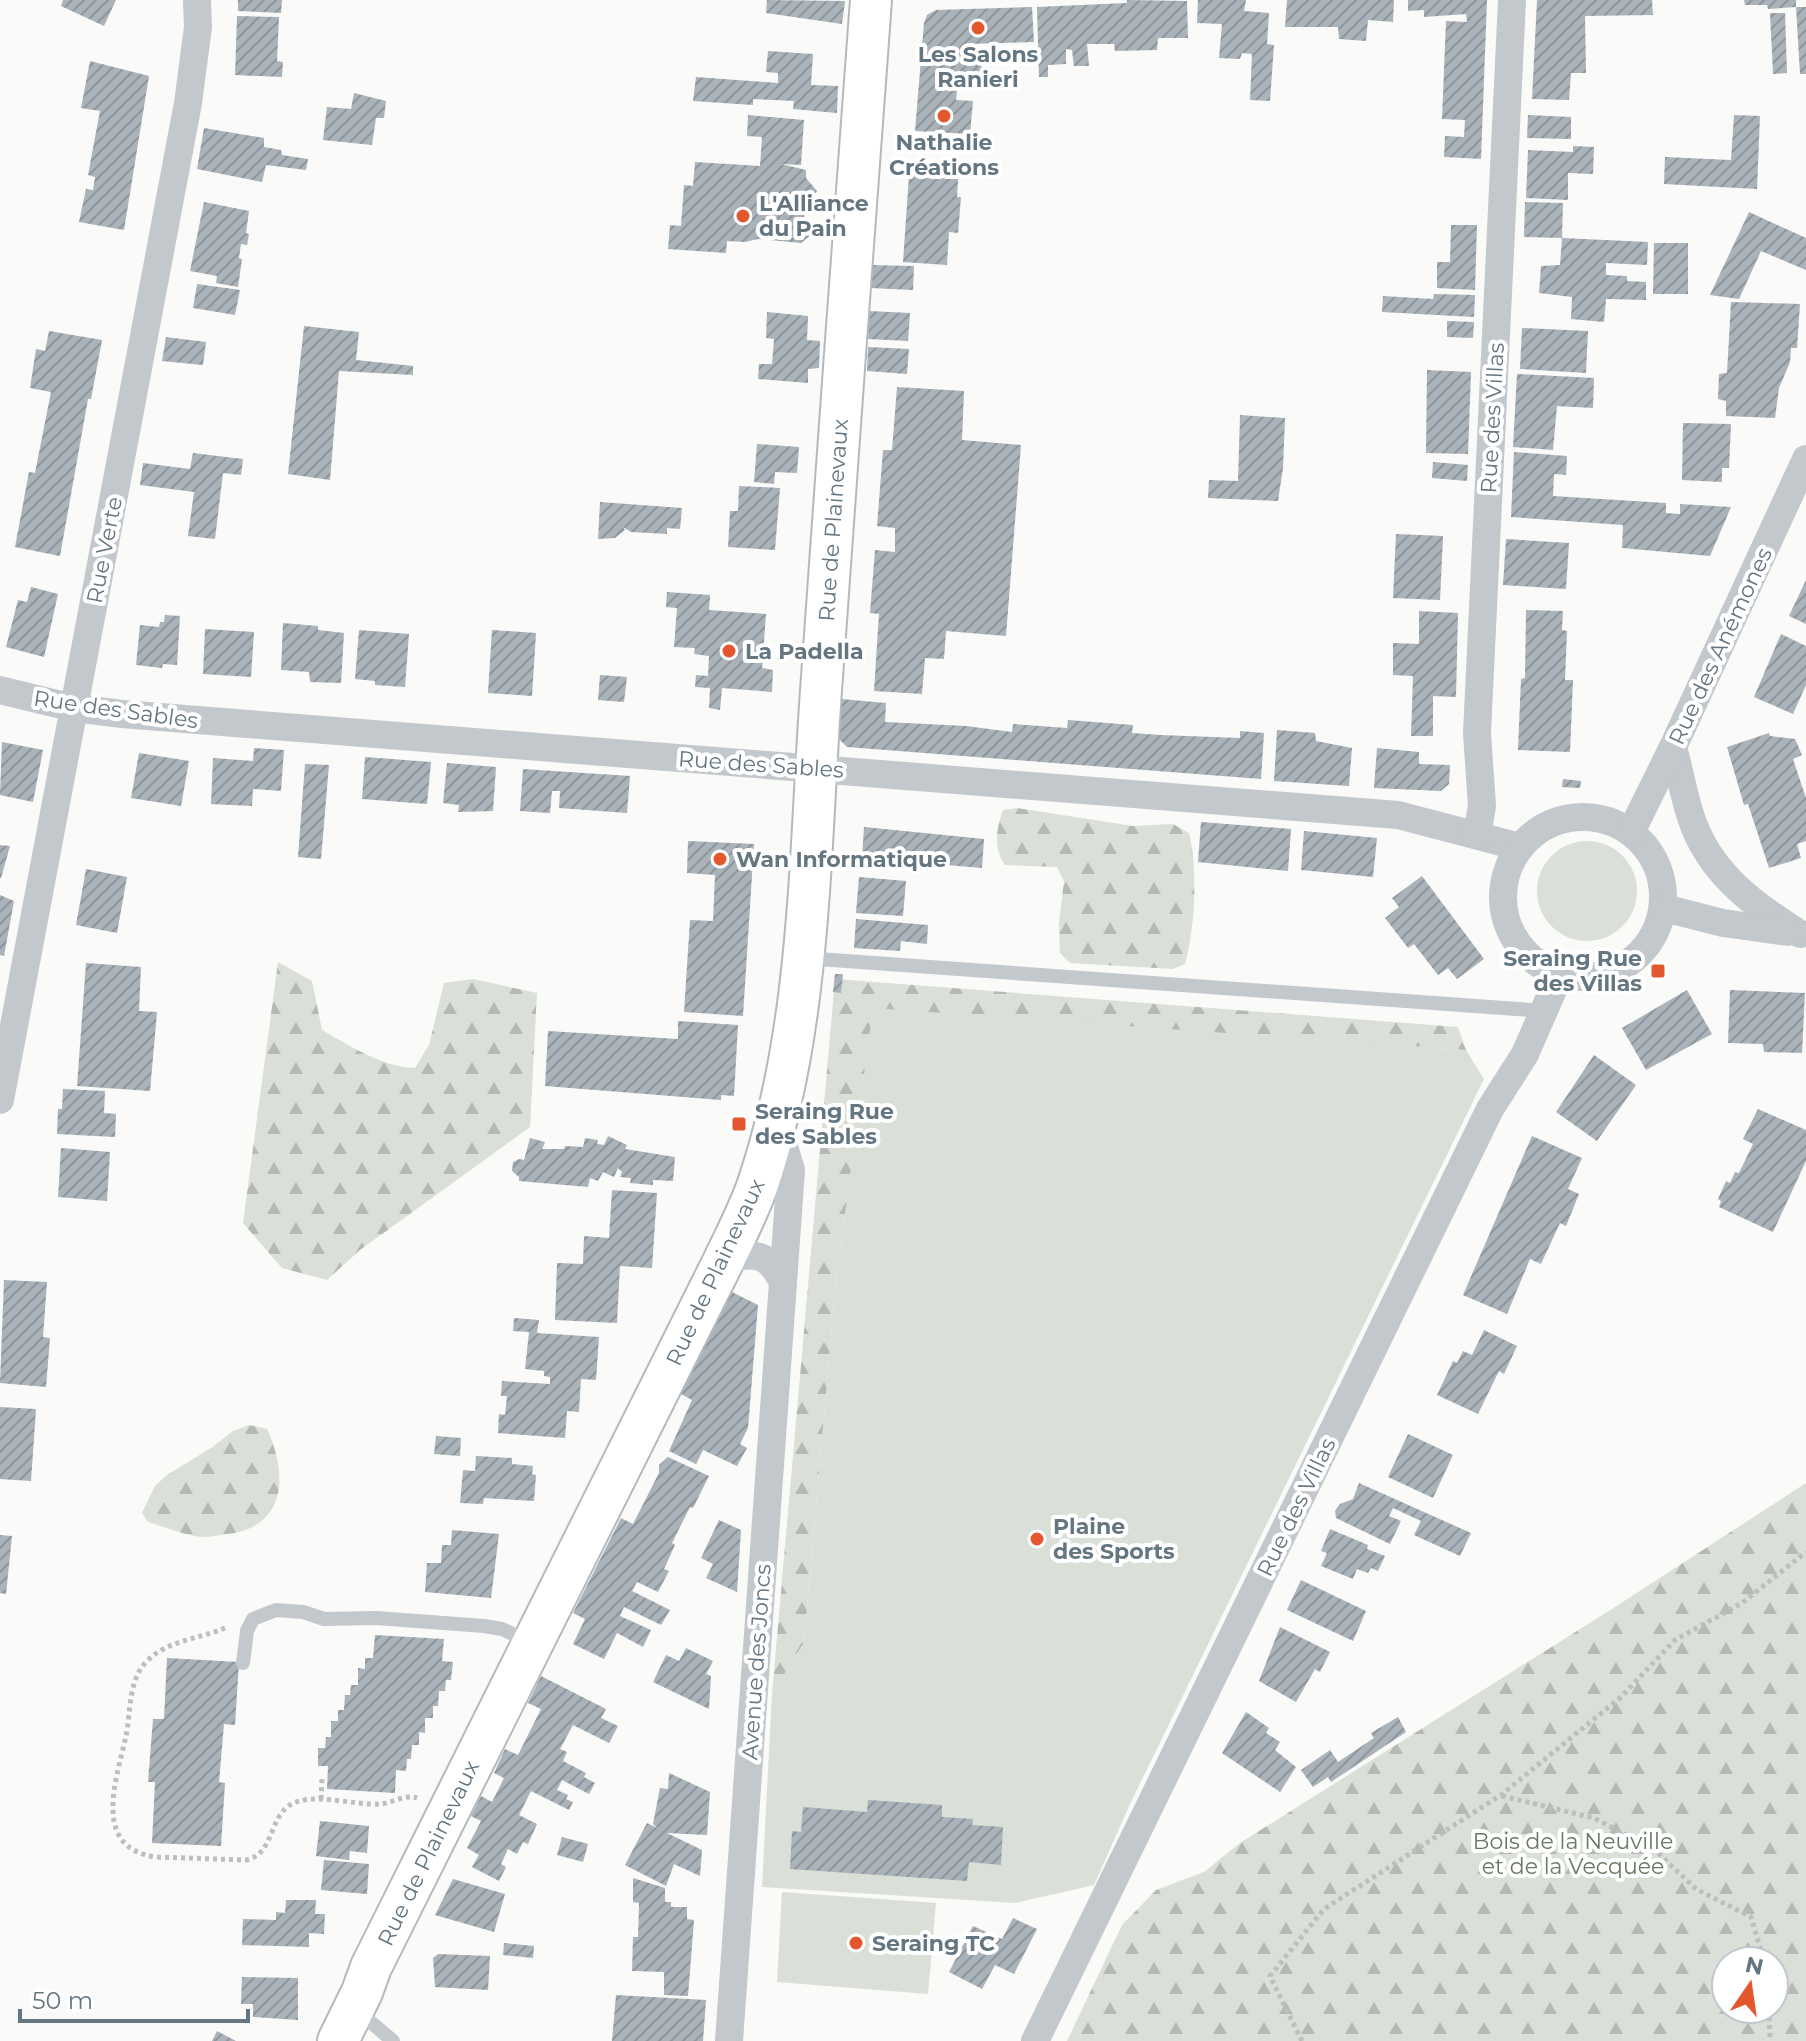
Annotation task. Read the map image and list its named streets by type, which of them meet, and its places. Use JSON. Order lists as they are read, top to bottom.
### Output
{
  "streets": {
    "street": [
      "Rue des Villas",
      "Rue de Plainevaux",
      "Rue Verte",
      "Rue des Anémones",
      "Rue des Sables",
      "Avenue des Joncs"
    ]
  },
  "crossings": [
    ["Rue des Villas", "Rue des Anémones"],
    ["Rue des Villas", "Rue des Sables"],
    ["Rue de Plainevaux", "Rue des Sables"],
    ["Rue de Plainevaux", "Avenue des Joncs"],
    ["Rue Verte", "Rue des Sables"],
    ["Rue des Anémones", "Rue des Sables"]
  ],
  "parks": ["Bois de la Neuville et de la Vecquée"],
  "places": {
    "other": [
      "Les Salons Ranieri",
      "Nathalie Créations",
      "L'Alliance du Pain",
      "La Padella",
      "Wan Informatique",
      "Plaine des Sports",
      "Seraing TC"
    ],
    "transit": ["Seraing Rue des Villas", "Seraing Rue des Sables"]
  },
  "scale_bar": "50 m",
  "north": "top"
}
